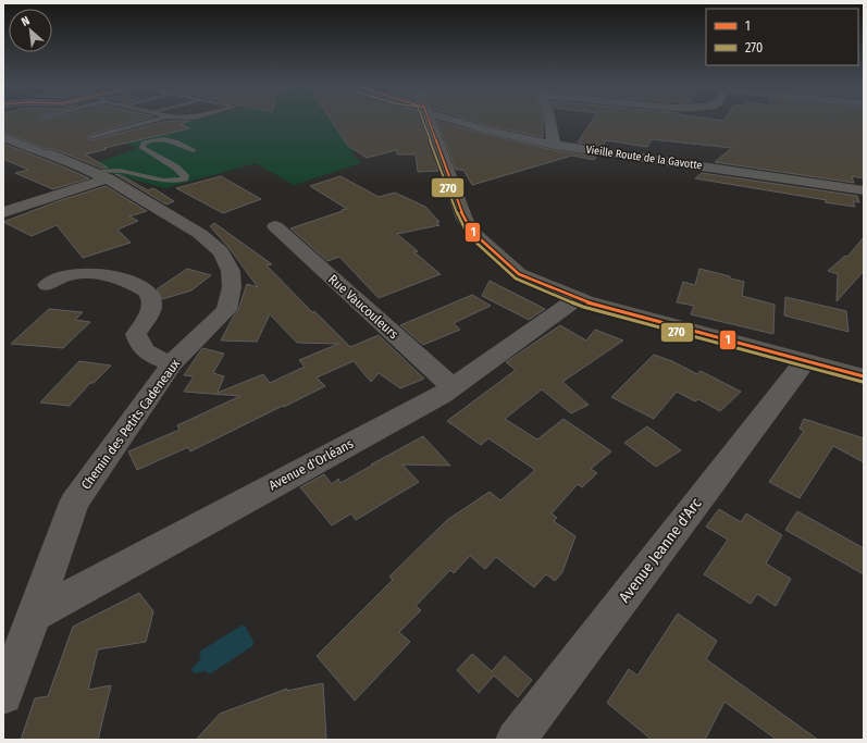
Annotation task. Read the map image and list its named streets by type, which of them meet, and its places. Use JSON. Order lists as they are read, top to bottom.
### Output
{
  "streets": {
    "street": [
      "Vieille Route de la Gavotte",
      "Rue Vaucouleurs",
      "Chemin des Petits Cadeneaux",
      "Avenue d'Orléans",
      "Avenue Jeanne d'Arc"
    ]
  },
  "crossings": [
    ["Rue Vaucouleurs", "Avenue d'Orléans"],
    ["Chemin des Petits Cadeneaux", "Avenue d'Orléans"]
  ],
  "lines": ["transit line 1", "transit line 270"],
  "legend": ["1", "270"],
  "north": "top left"
}
